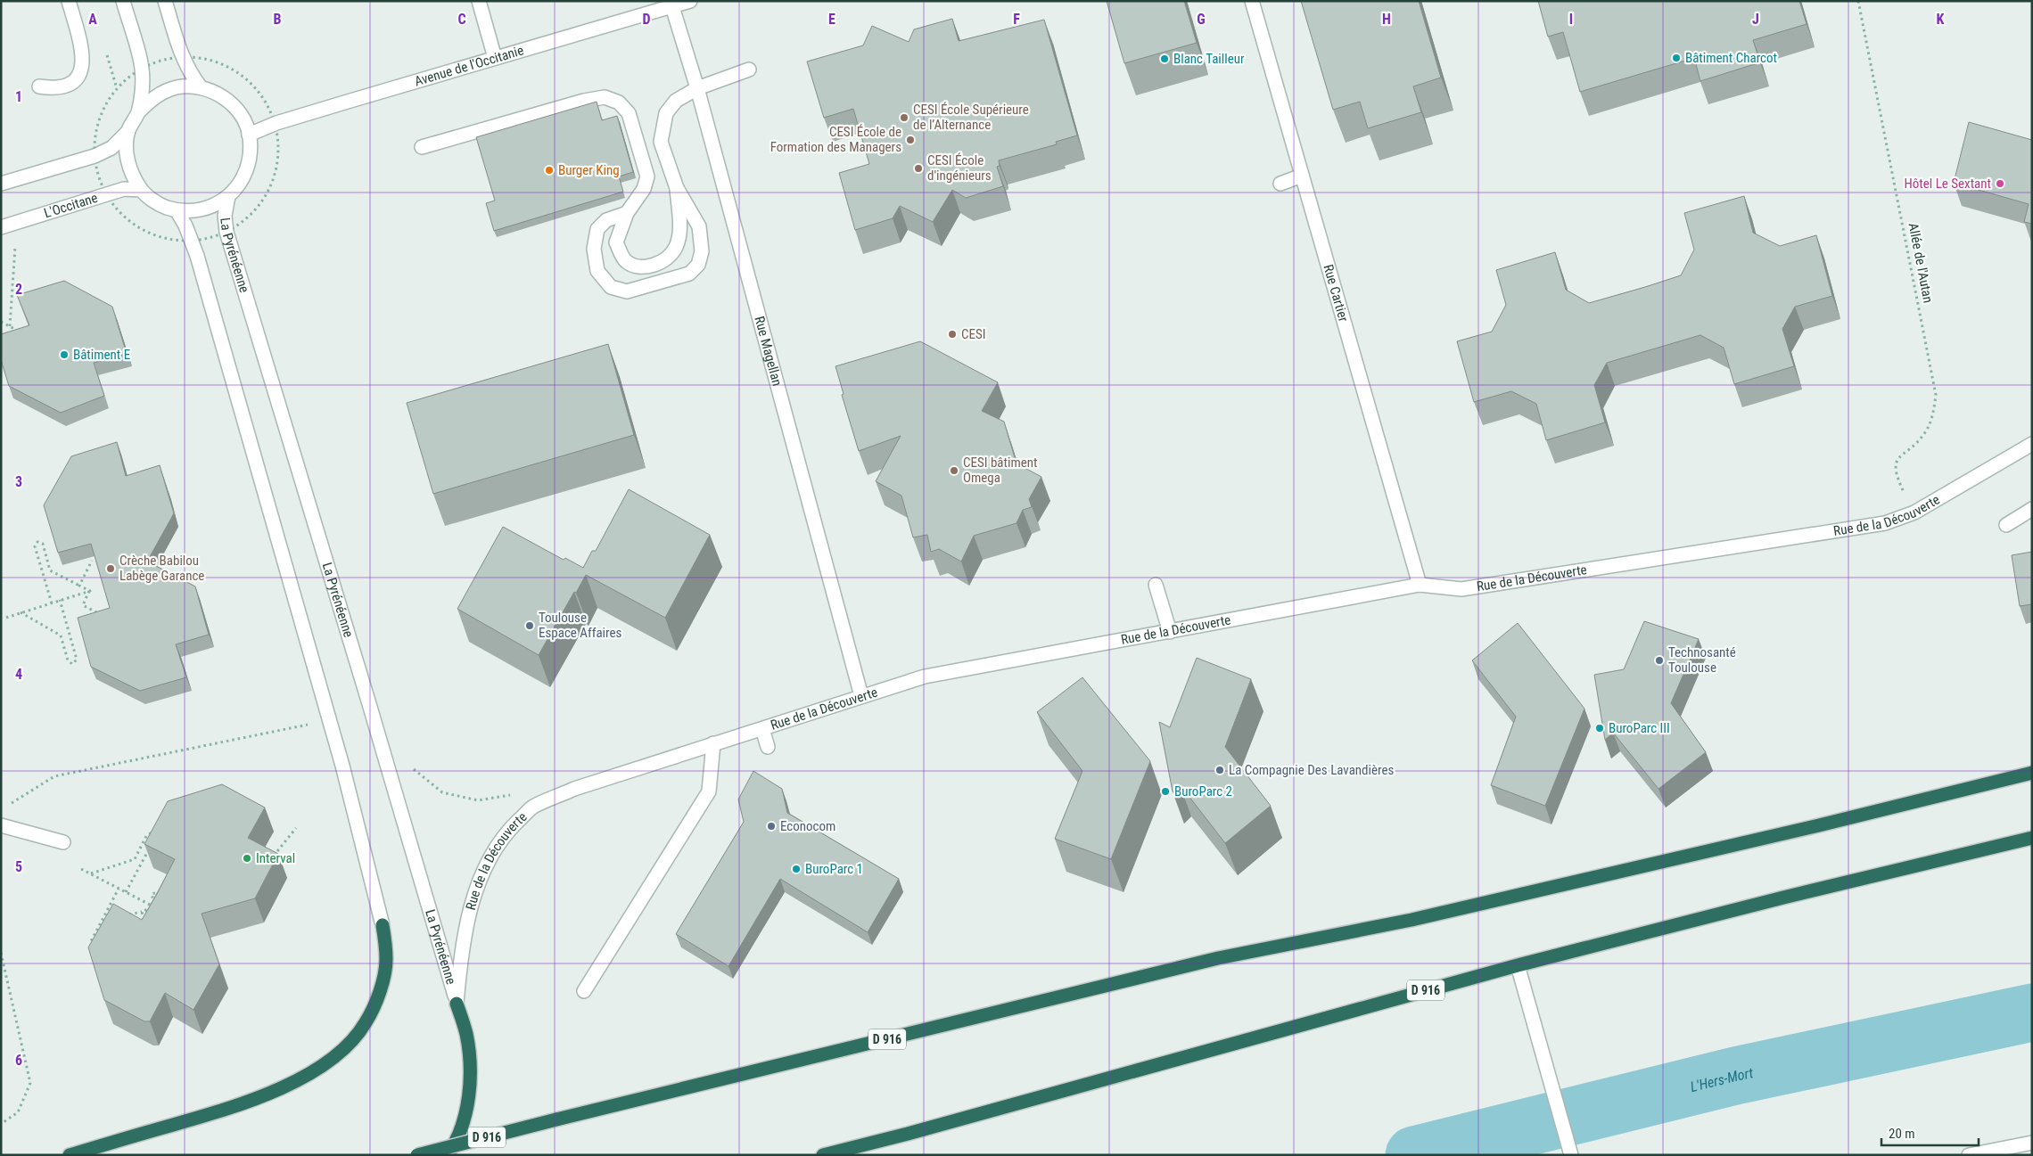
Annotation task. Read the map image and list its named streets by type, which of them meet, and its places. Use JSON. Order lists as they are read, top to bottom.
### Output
{
  "streets": {
    "highway": ["D 916"],
    "street": [
      "Avenue de l'Occitanie",
      "L'Occitane",
      "La Pyrénéenne",
      "Rue Cartier",
      "Rue Magellan",
      "Rue de la Découverte"
    ],
    "path": ["Allée de l'Autan"]
  },
  "crossings": [
    ["Avenue de l'Occitanie", "L'Occitane"],
    ["Avenue de l'Occitanie", "La Pyrénéenne"],
    ["Avenue de l'Occitanie", "Rue Magellan"],
    ["L'Occitane", "La Pyrénéenne"],
    ["La Pyrénéenne", "Rue de la Découverte"],
    ["Allée de l'Autan", "Rue de la Découverte"],
    ["Rue Cartier", "Rue de la Découverte"],
    ["Rue Magellan", "Rue de la Découverte"]
  ],
  "water": ["L'Hers-Mort"],
  "places": [
    "Bâtiment Charcot",
    "Blanc Tailleur",
    "CESI École Supérieure de l’Alternance",
    "CESI École de Formation des Managers",
    "CESI École d'ingénieurs",
    "Burger King",
    "Hôtel Le Sextant",
    "CESI",
    "Bâtiment E",
    "CESI bâtiment Omega",
    "Crèche Babilou Labège Garance",
    "Toulouse Espace Affaires",
    "Technosanté Toulouse",
    "BuroParc III",
    "La Compagnie Des Lavandières",
    "BuroParc 2",
    "Econocom",
    "Interval",
    "BuroParc 1"
  ],
  "scale_bar": "20 m",
  "grid": {
    "columns": [
      "A",
      "B",
      "C",
      "D",
      "E",
      "F",
      "G",
      "H",
      "I",
      "J",
      "K"
    ],
    "rows": [
      "1",
      "2",
      "3",
      "4",
      "5",
      "6"
    ]
  }
}
